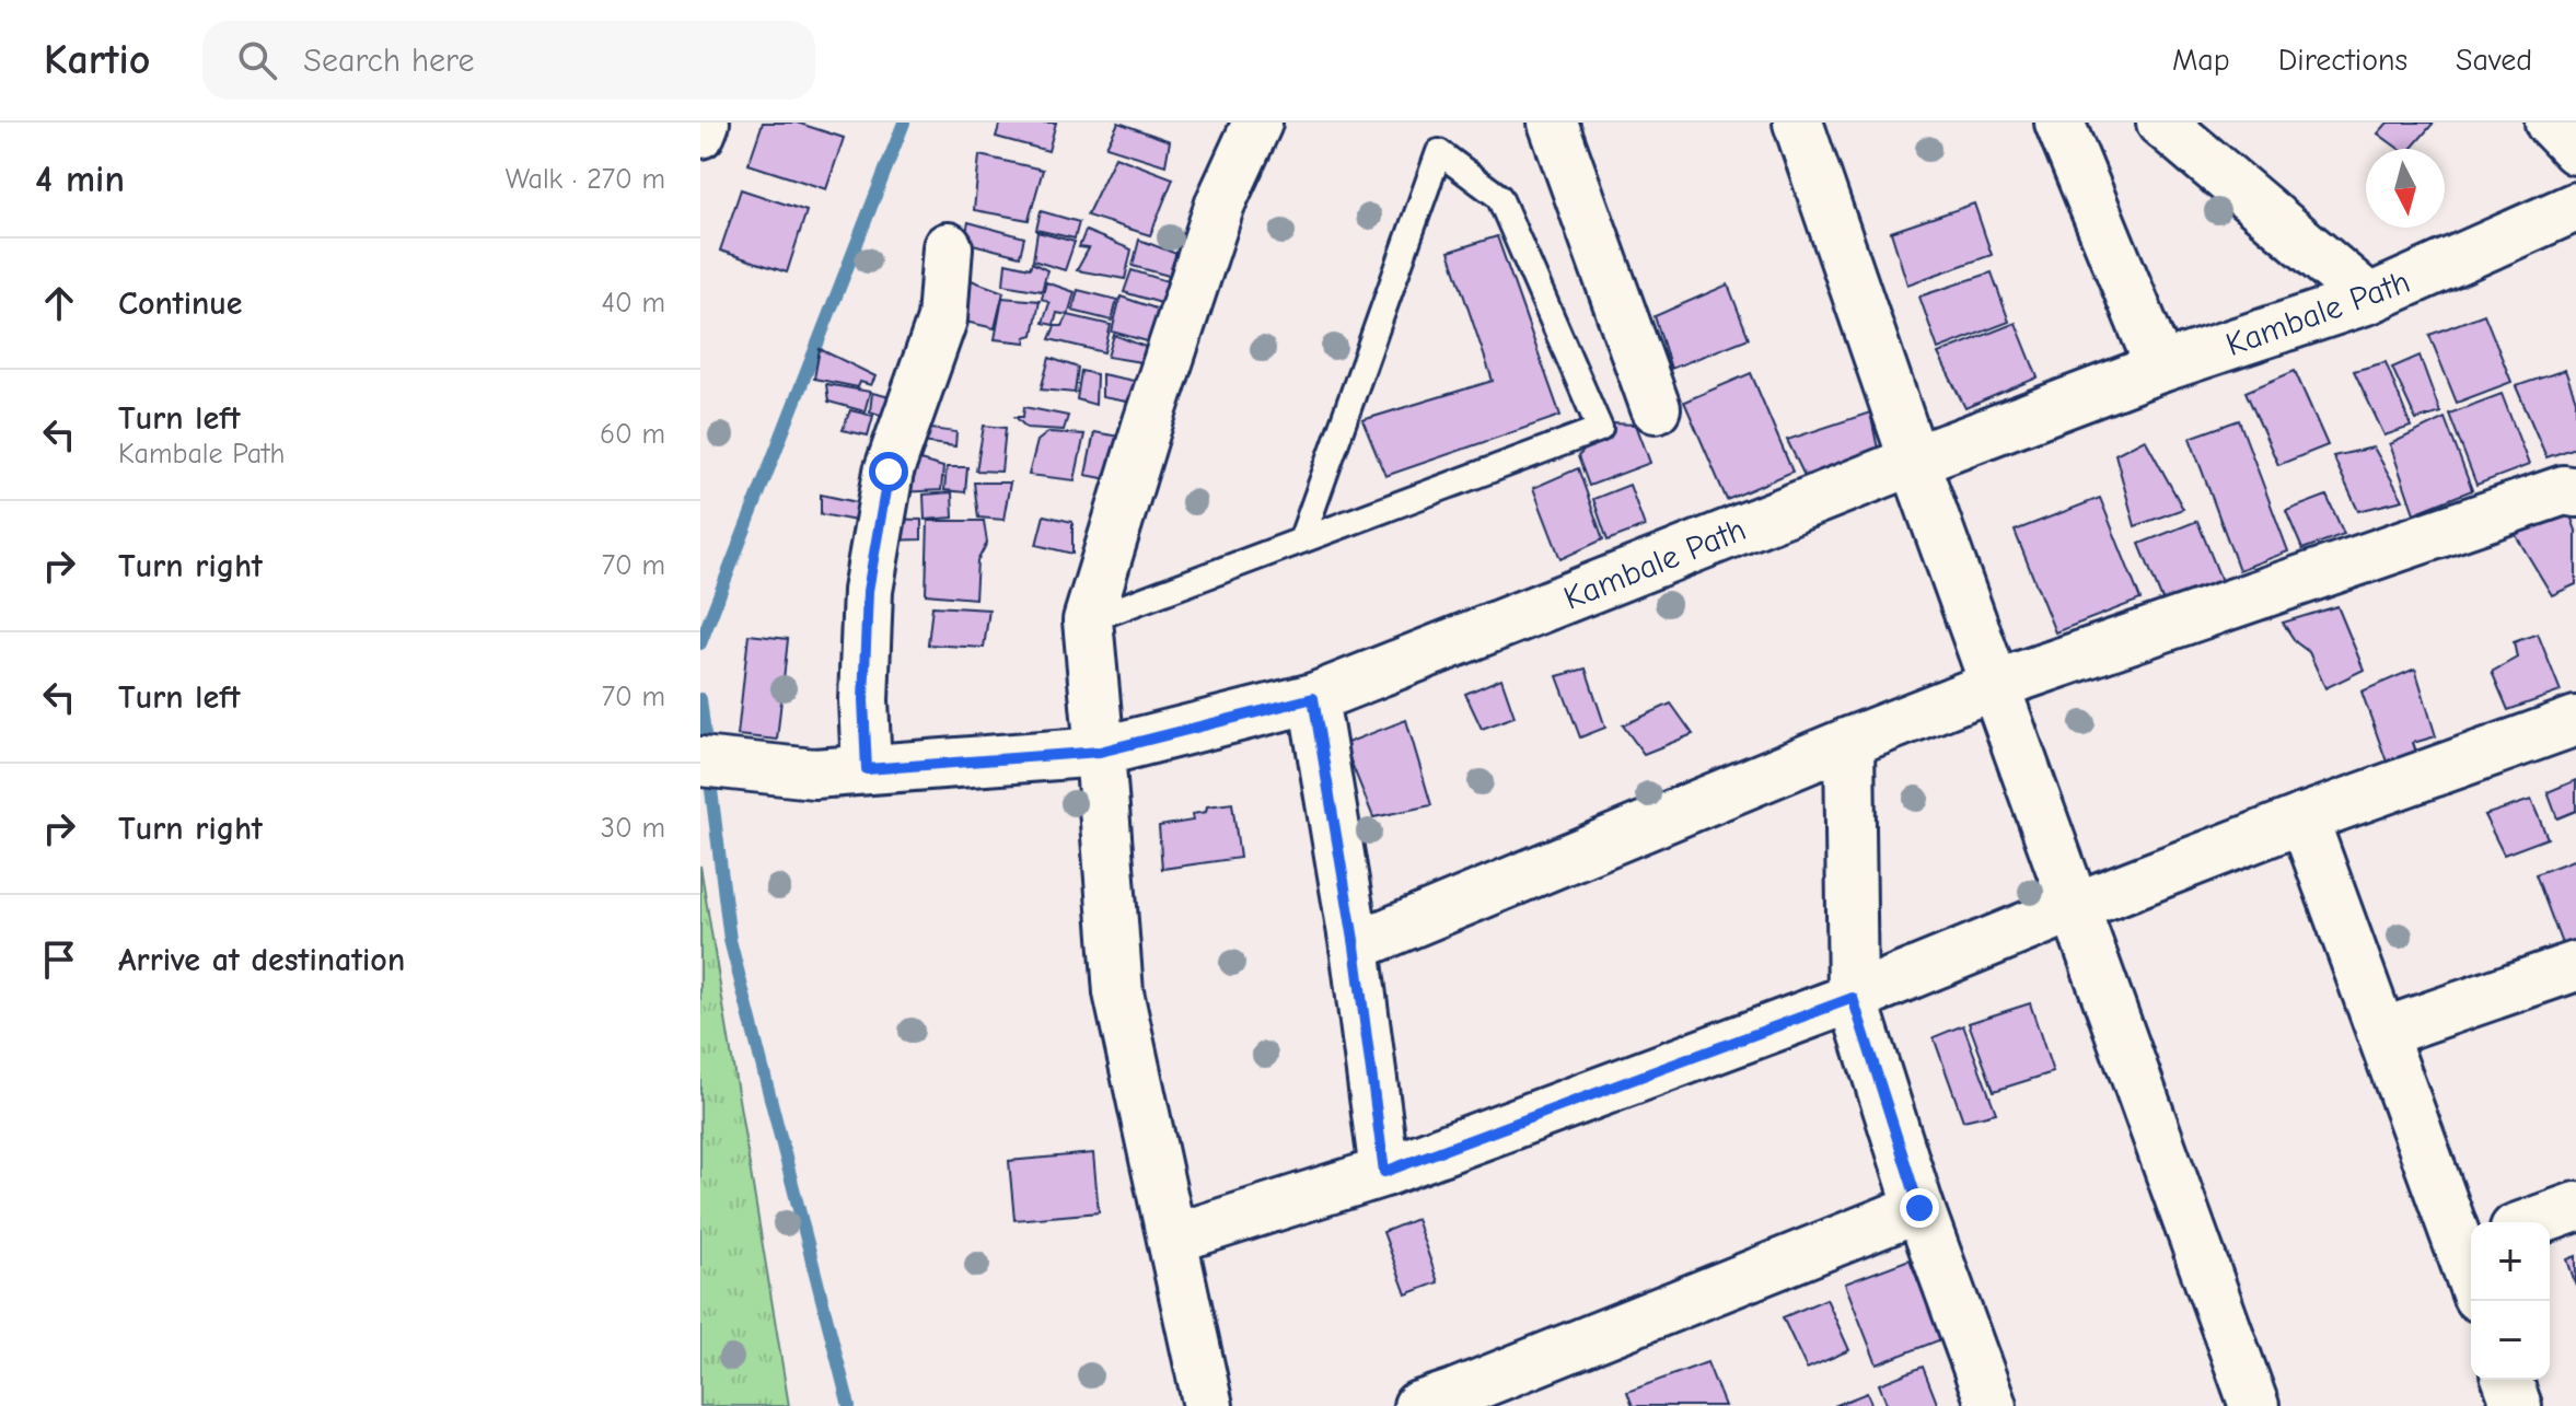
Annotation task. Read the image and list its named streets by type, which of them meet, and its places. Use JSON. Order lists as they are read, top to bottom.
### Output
{
  "streets": {
    "street": ["Kambale Path"]
  },
  "north": "bottom",
  "page": {
    "header": "Kartio",
    "search": "Search here",
    "nav": ["Map", "Directions", "Saved"],
    "heading": ["4 min", "Walk · 270 m"],
    "list": [
      ["Continue", "40 m"],
      ["Turn left", "Kambale Path", "60 m"],
      ["Turn right", "70 m"],
      ["Turn left", "70 m"],
      ["Turn right", "30 m"],
      "Arrive at destination"
    ],
    "map_buttons": ["+", "−"]
  }
}
